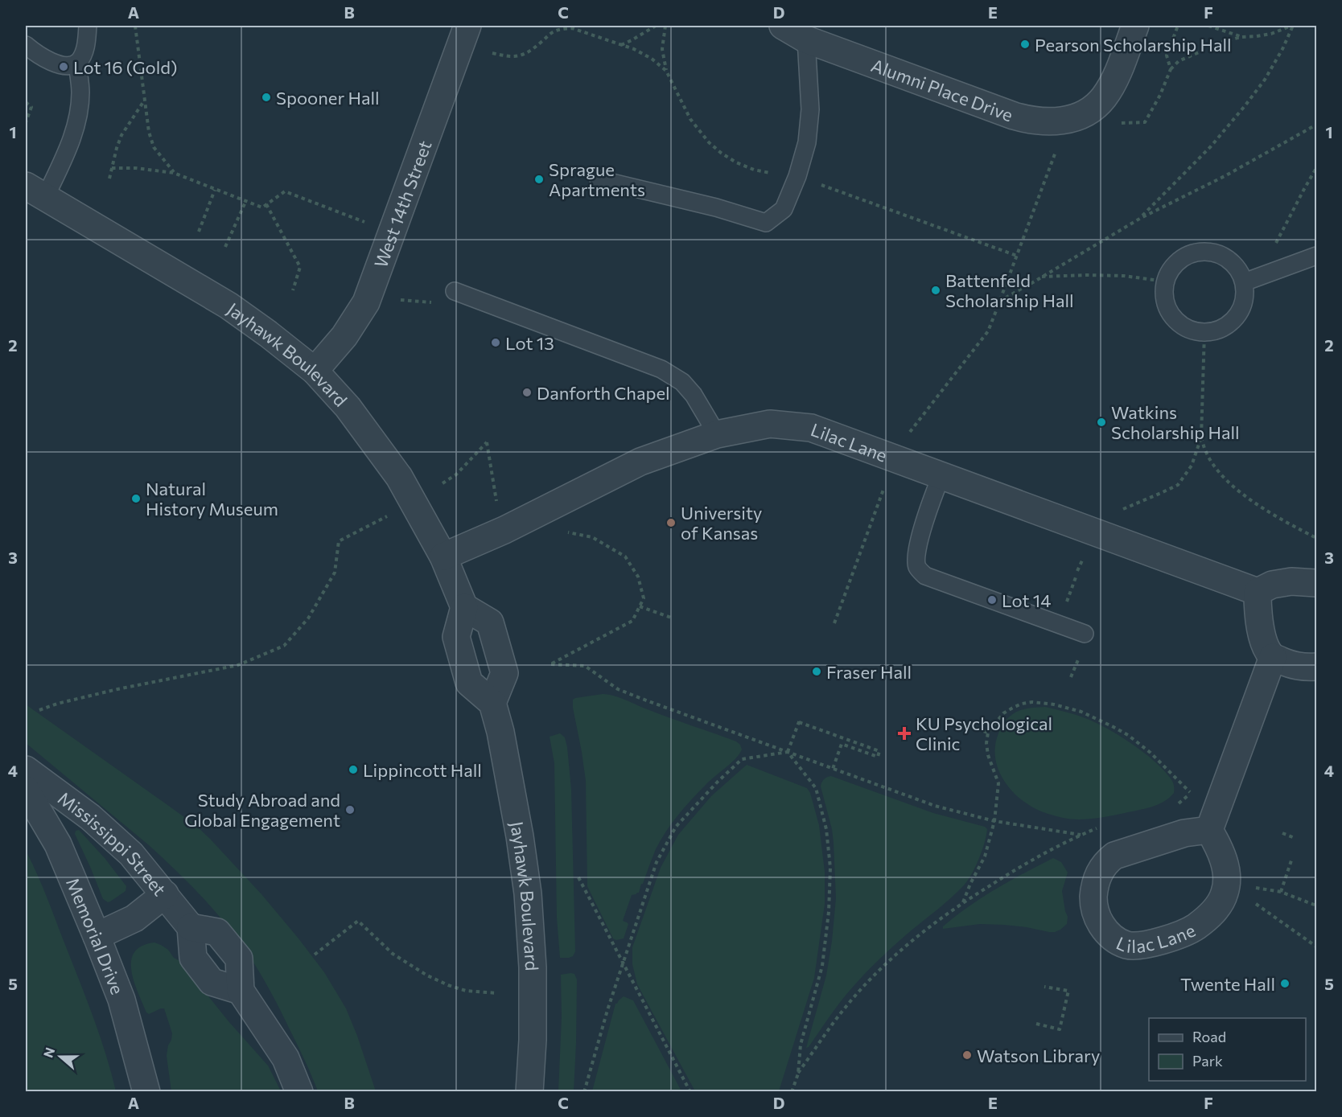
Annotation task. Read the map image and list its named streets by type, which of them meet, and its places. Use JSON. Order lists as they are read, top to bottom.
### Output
{
  "streets": {
    "street": [
      "Alumni Place Drive",
      "West 14th Street",
      "Jayhawk Boulevard",
      "Lilac Lane",
      "Mississippi Street",
      "Memorial Drive"
    ]
  },
  "crossings": [
    ["West 14th Street", "Jayhawk Boulevard"],
    ["Jayhawk Boulevard", "Lilac Lane"]
  ],
  "places": {
    "other": [
      "Pearson Scholarship Hall",
      "Lot 16 (Gold)",
      "Spooner Hall",
      "Sprague Apartments",
      "Battenfeld Scholarship Hall",
      "Lot 13",
      "Danforth Chapel",
      "Watkins Scholarship Hall",
      "Natural History Museum",
      "University of Kansas",
      "Lot 14",
      "Fraser Hall",
      "Lippincott Hall",
      "Study Abroad and Global Engagement",
      "Twente Hall",
      "Watson Library"
    ],
    "health": ["KU Psychological Clinic"]
  },
  "legend": ["Road", "Park"],
  "north": "left",
  "grid": {
    "columns": [
      "A",
      "B",
      "C",
      "D",
      "E",
      "F"
    ],
    "rows": [
      "1",
      "2",
      "3",
      "4",
      "5"
    ]
  }
}
